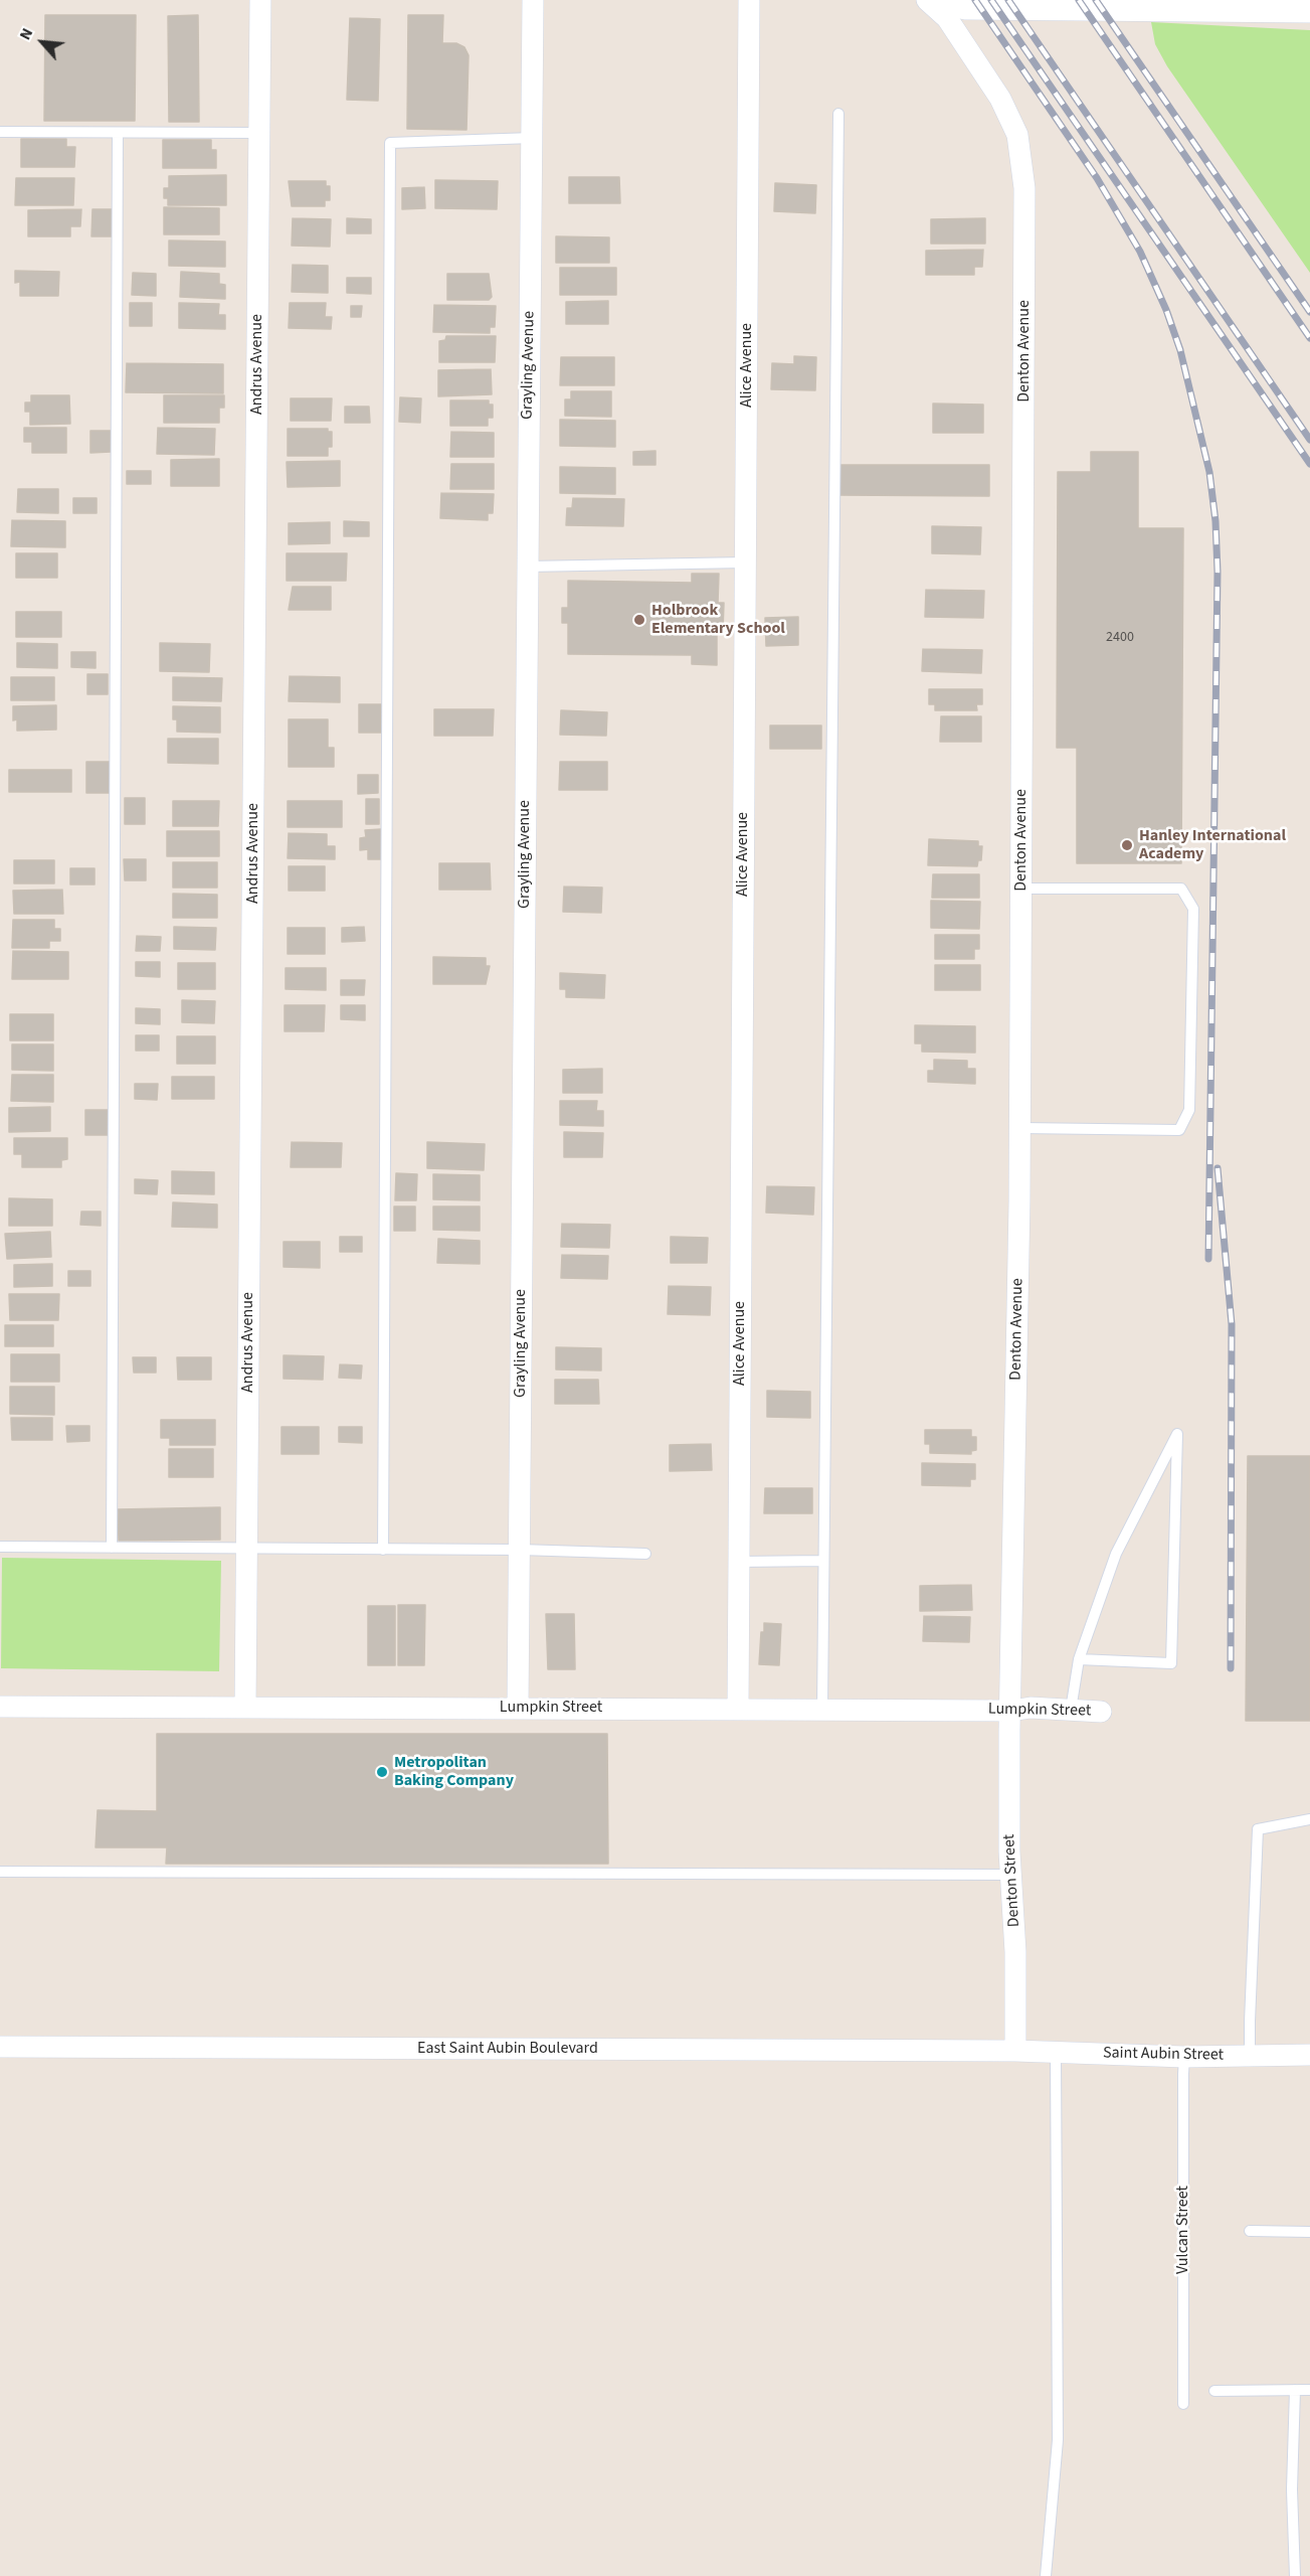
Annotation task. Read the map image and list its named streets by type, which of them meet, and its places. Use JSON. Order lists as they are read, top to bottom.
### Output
{
  "streets": {
    "street": [
      "Denton Avenue",
      "Andrus Avenue",
      "Grayling Avenue",
      "Alice Avenue",
      "Lumpkin Street",
      "Denton Street",
      "East Saint Aubin Boulevard",
      "Saint Aubin Street"
    ],
    "lane": ["Vulcan Street"]
  },
  "crossings": [
    ["Denton Avenue", "Lumpkin Street"],
    ["Denton Avenue", "Denton Street"],
    ["Andrus Avenue", "Lumpkin Street"],
    ["Grayling Avenue", "Lumpkin Street"],
    ["Alice Avenue", "Lumpkin Street"],
    ["Lumpkin Street", "Denton Street"],
    ["Denton Street", "East Saint Aubin Boulevard"],
    ["Denton Street", "Saint Aubin Street"],
    ["East Saint Aubin Boulevard", "Saint Aubin Street"],
    ["Saint Aubin Street", "Vulcan Street"]
  ],
  "places": ["Holbrook Elementary School", "Hanley International Academy", "Metropolitan Baking Company"],
  "house_numbers": ["2400"],
  "north": "top left"
}
